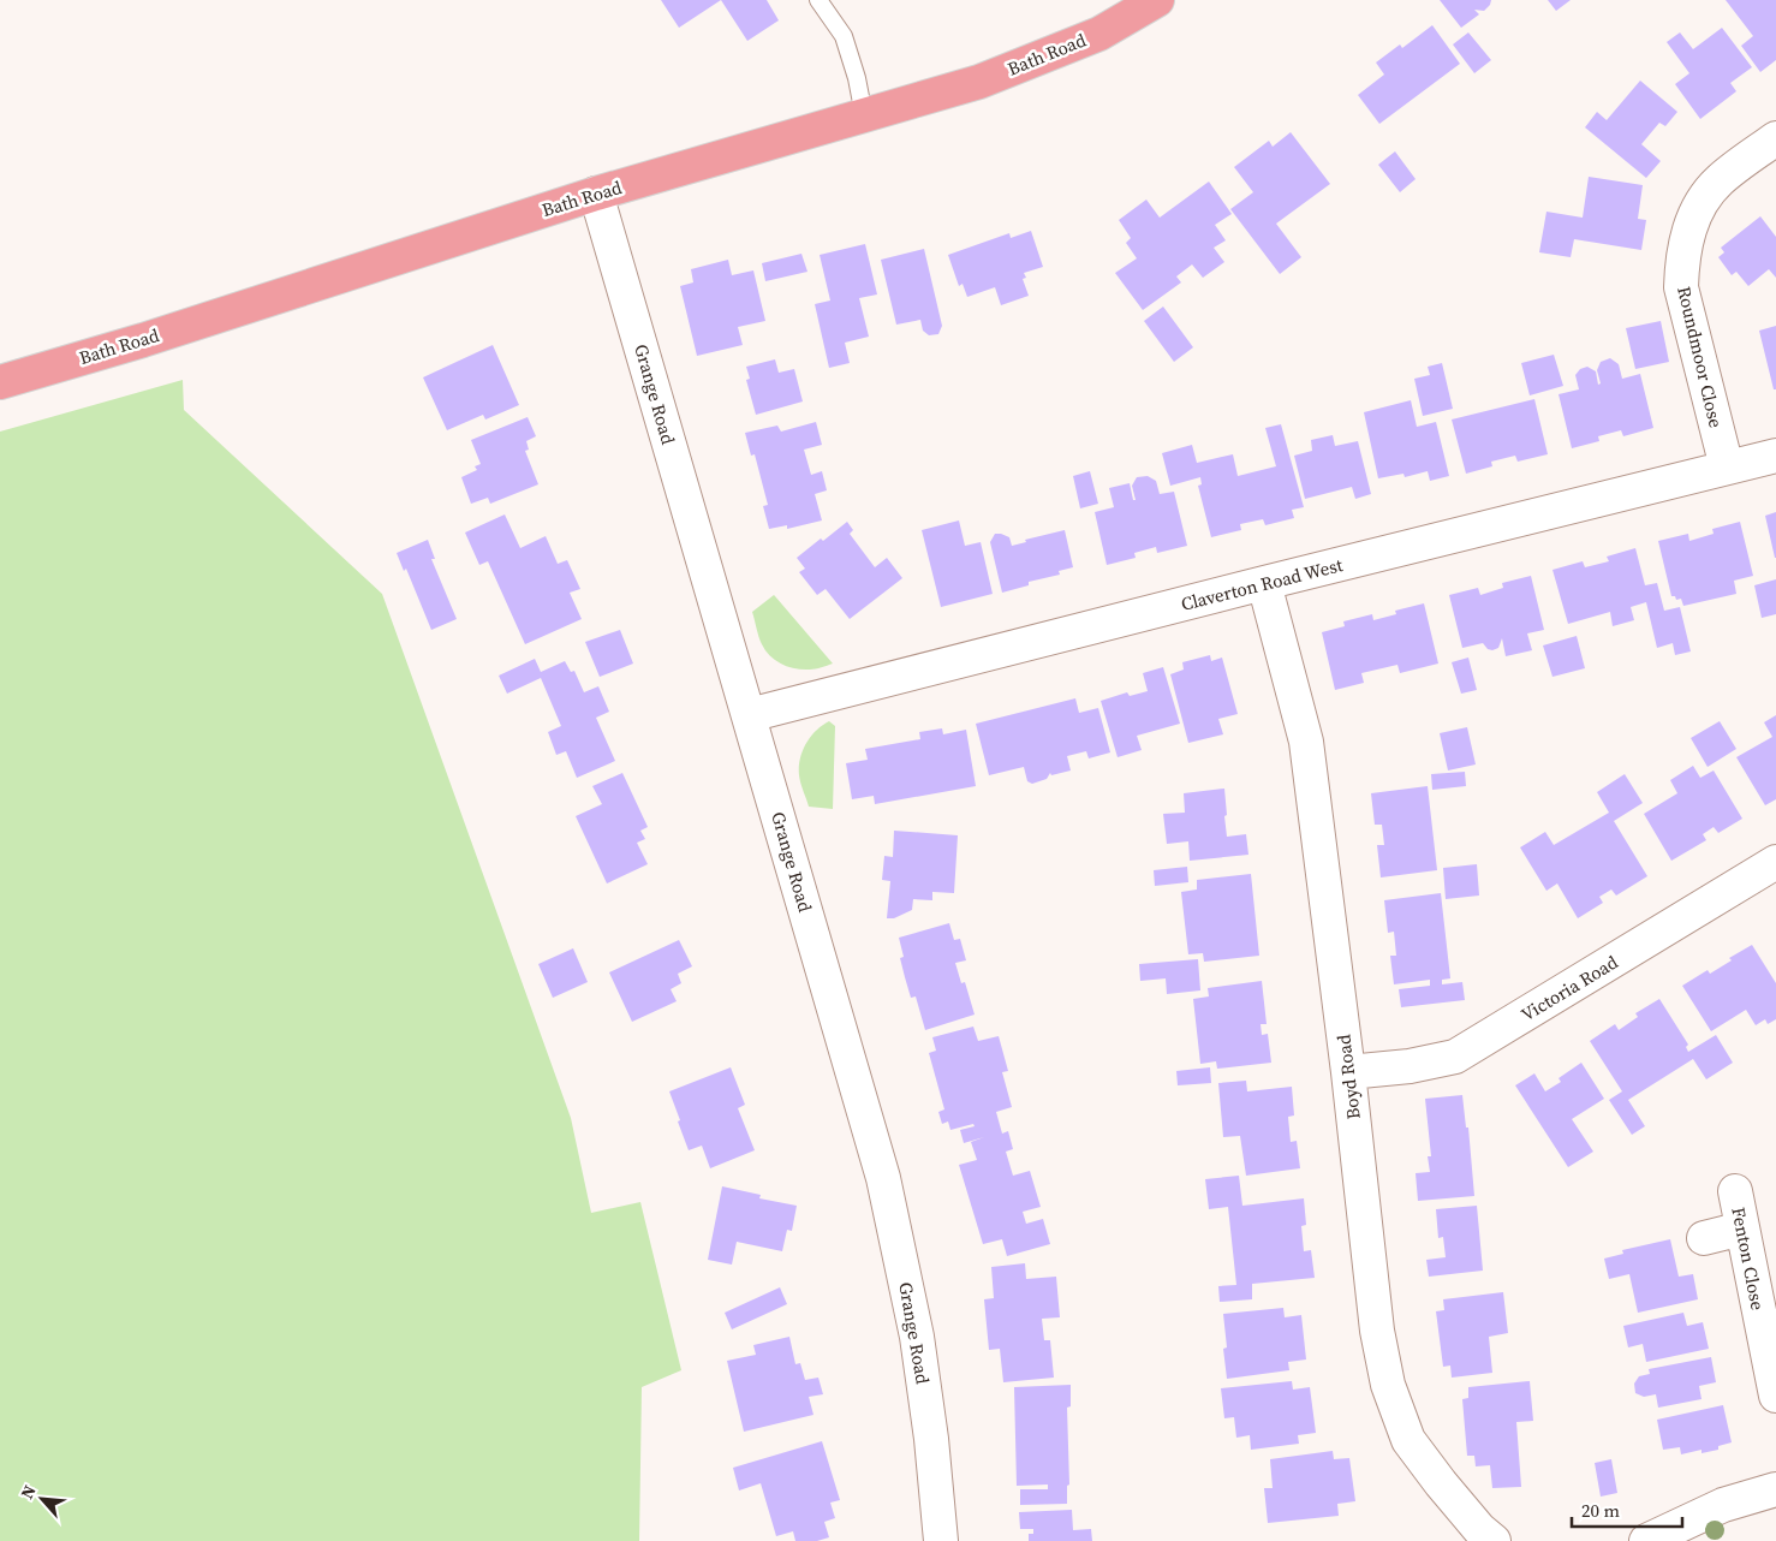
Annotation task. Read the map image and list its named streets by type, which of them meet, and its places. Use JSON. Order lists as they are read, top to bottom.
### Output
{
  "streets": {
    "highway": ["Bath Road"],
    "street": [
      "Roundmoor Close",
      "Grange Road",
      "Claverton Road West",
      "Victoria Road",
      "Boyd Road",
      "Fenton Close"
    ]
  },
  "crossings": [
    ["Bath Road", "Grange Road"],
    ["Roundmoor Close", "Claverton Road West"],
    ["Grange Road", "Claverton Road West"],
    ["Claverton Road West", "Boyd Road"],
    ["Victoria Road", "Boyd Road"]
  ],
  "scale_bar": "20 m",
  "north": "top left"
}
